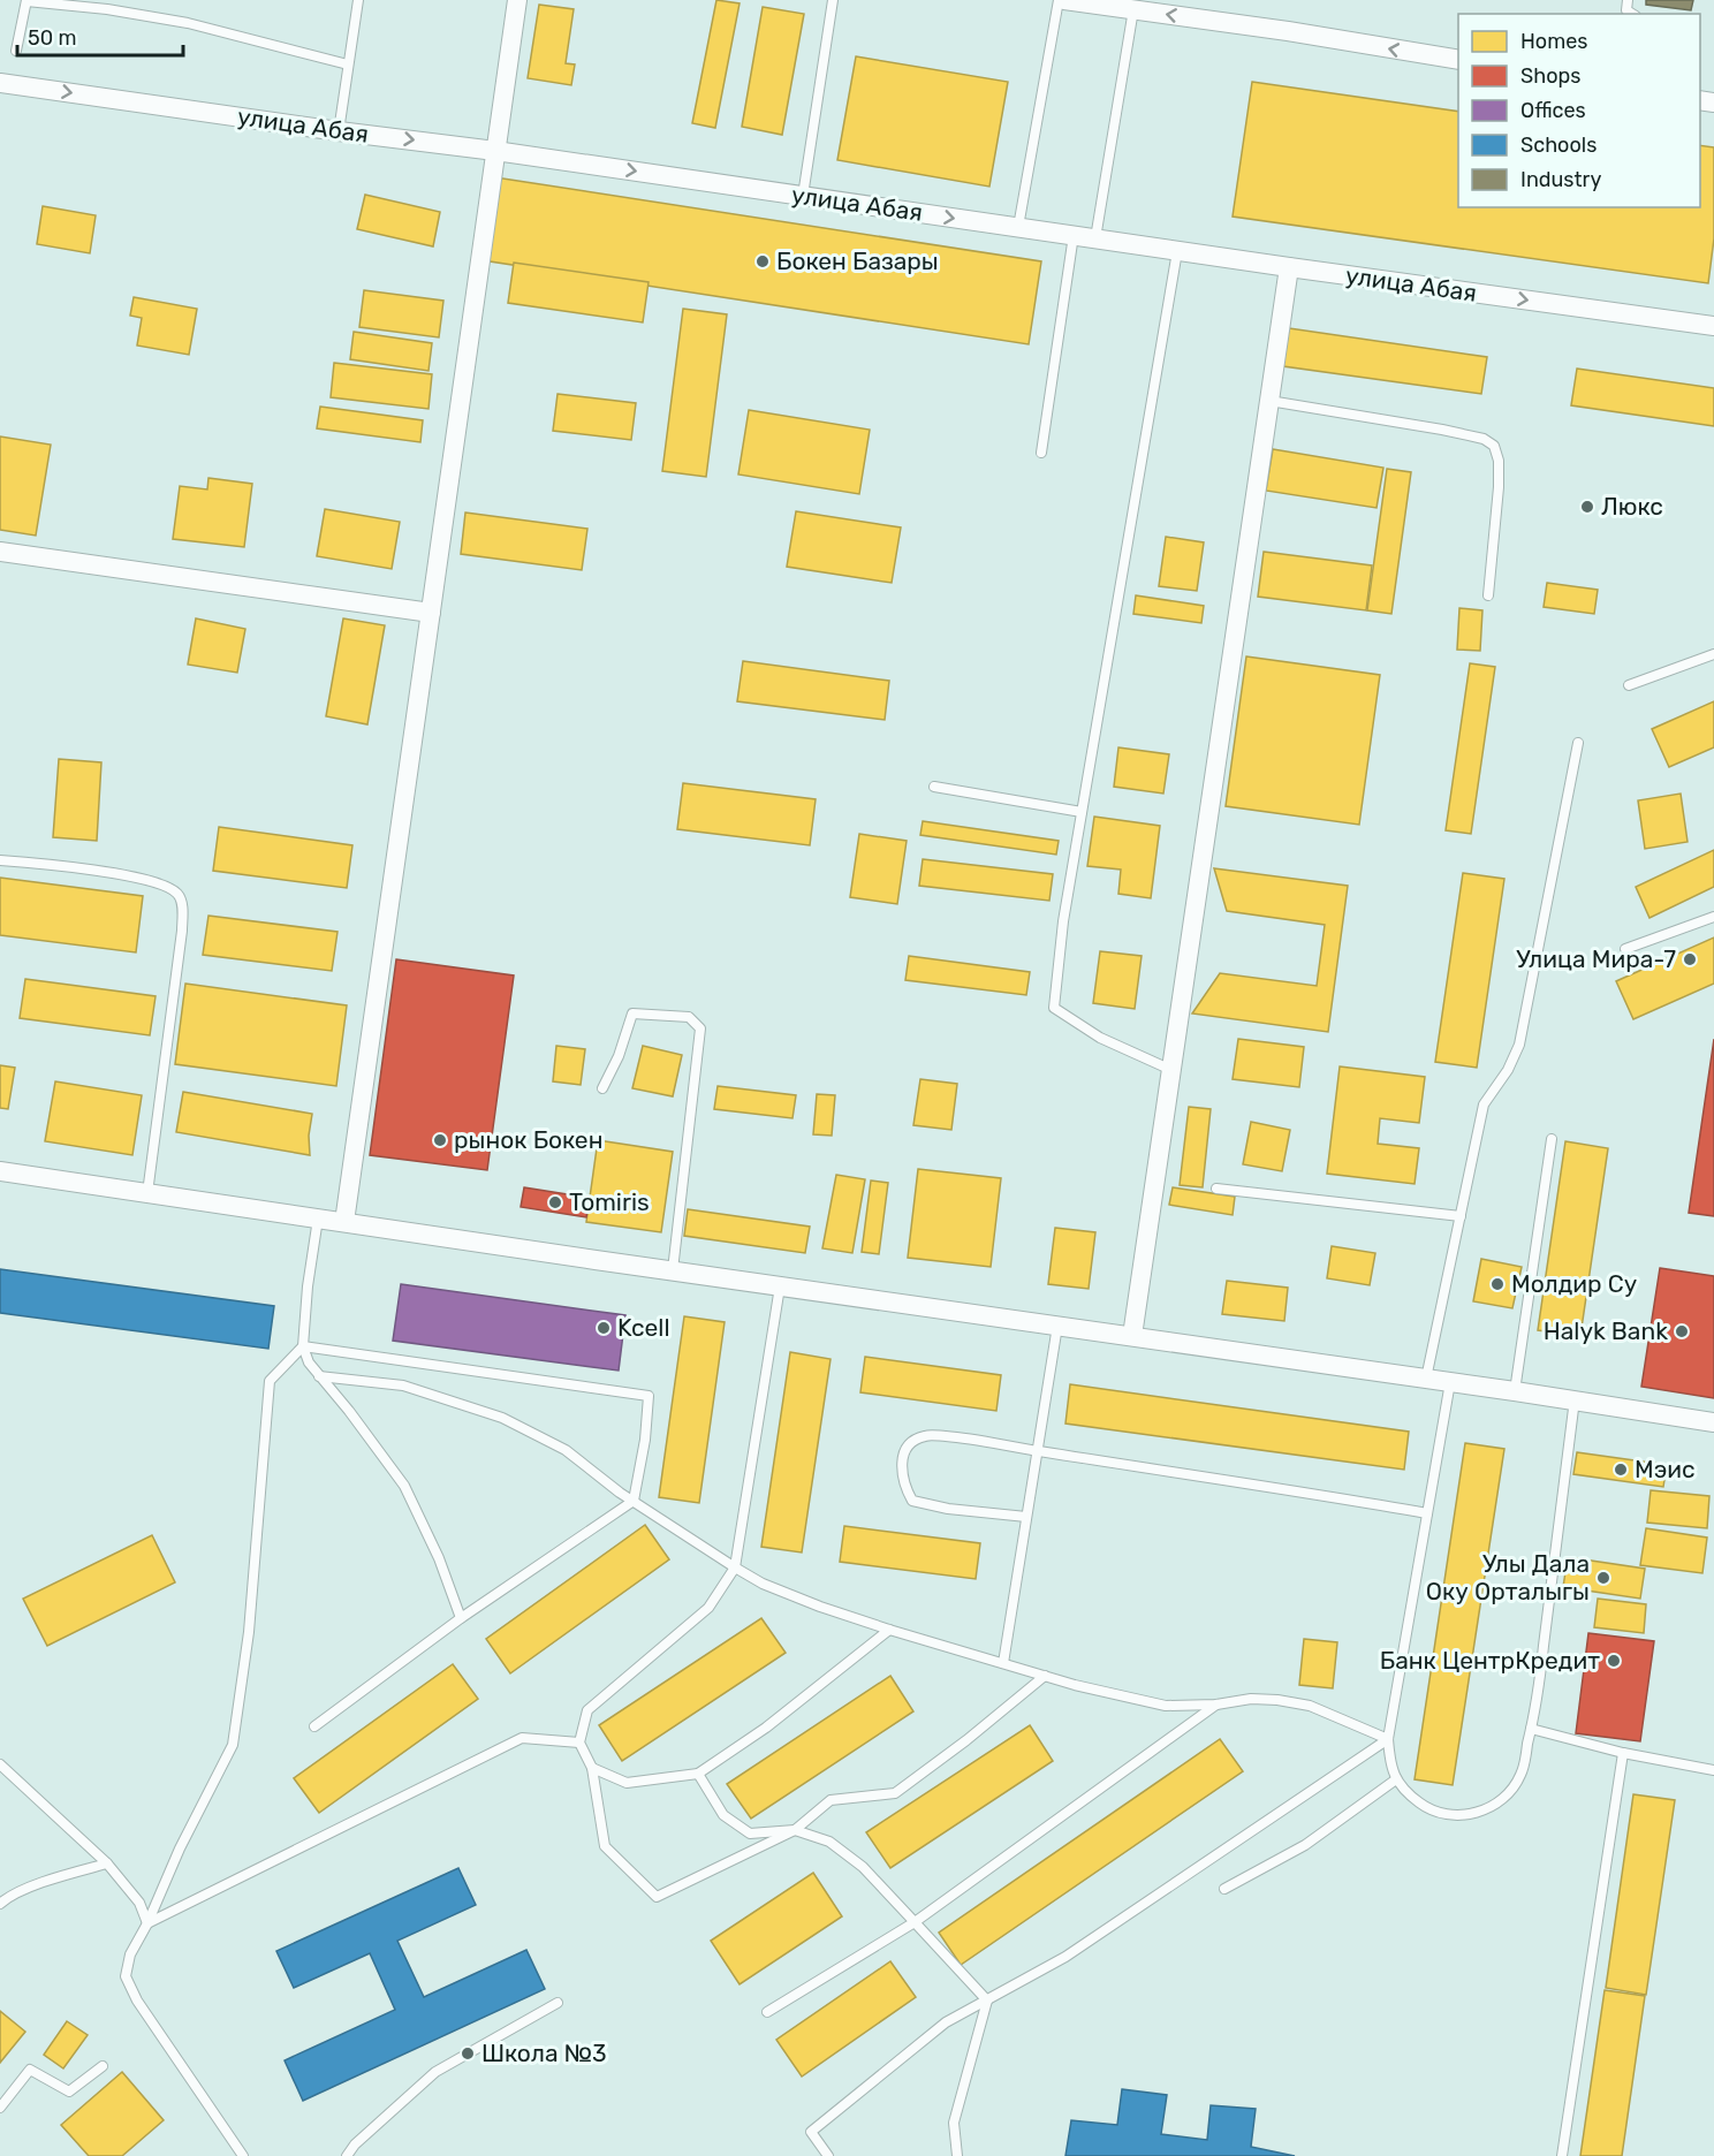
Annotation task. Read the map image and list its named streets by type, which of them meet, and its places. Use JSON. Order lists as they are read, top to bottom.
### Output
{
  "streets": {
    "street": ["улица Абая"]
  },
  "one_way": ["улица Абая"],
  "places": [
    "Бокен Базары",
    "Люкс",
    "Улица Мира-7",
    "рынок Бокен",
    "Tomiris",
    "Молдир Су",
    "Kcell",
    "Halyk Bank",
    "Мэис",
    "Улы Дала Оку Орталыгы",
    "Банк ЦентрКредит",
    "Школа №3"
  ],
  "legend": [
    "Homes",
    "Shops",
    "Offices",
    "Schools",
    "Industry"
  ],
  "scale_bar": "50 m"
}
